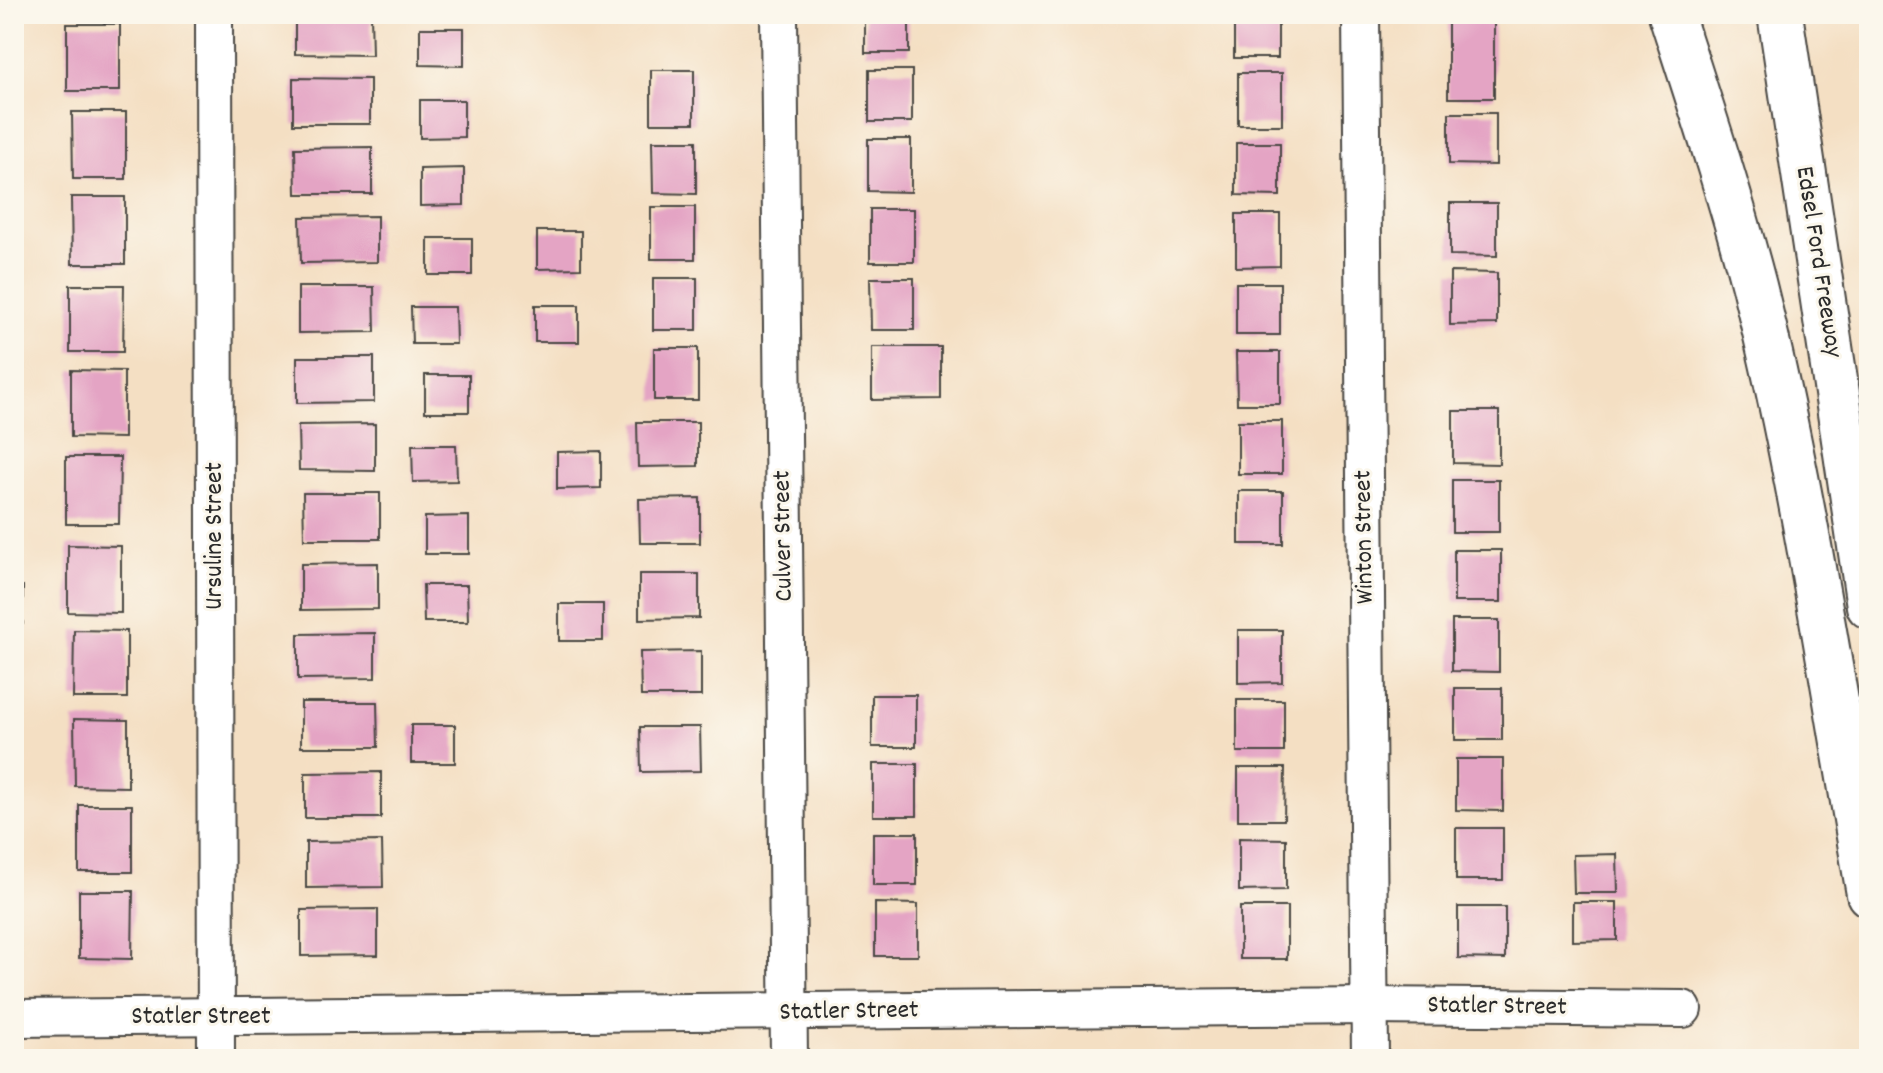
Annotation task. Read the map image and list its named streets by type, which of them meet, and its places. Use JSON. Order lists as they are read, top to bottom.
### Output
{
  "streets": {
    "highway": ["Edsel Ford Freeway"],
    "street": [
      "Ursuline Street",
      "Culver Street",
      "Winton Street",
      "Statler Street"
    ]
  },
  "crossings": [
    ["Ursuline Street", "Statler Street"],
    ["Culver Street", "Statler Street"],
    ["Winton Street", "Statler Street"]
  ]
}
